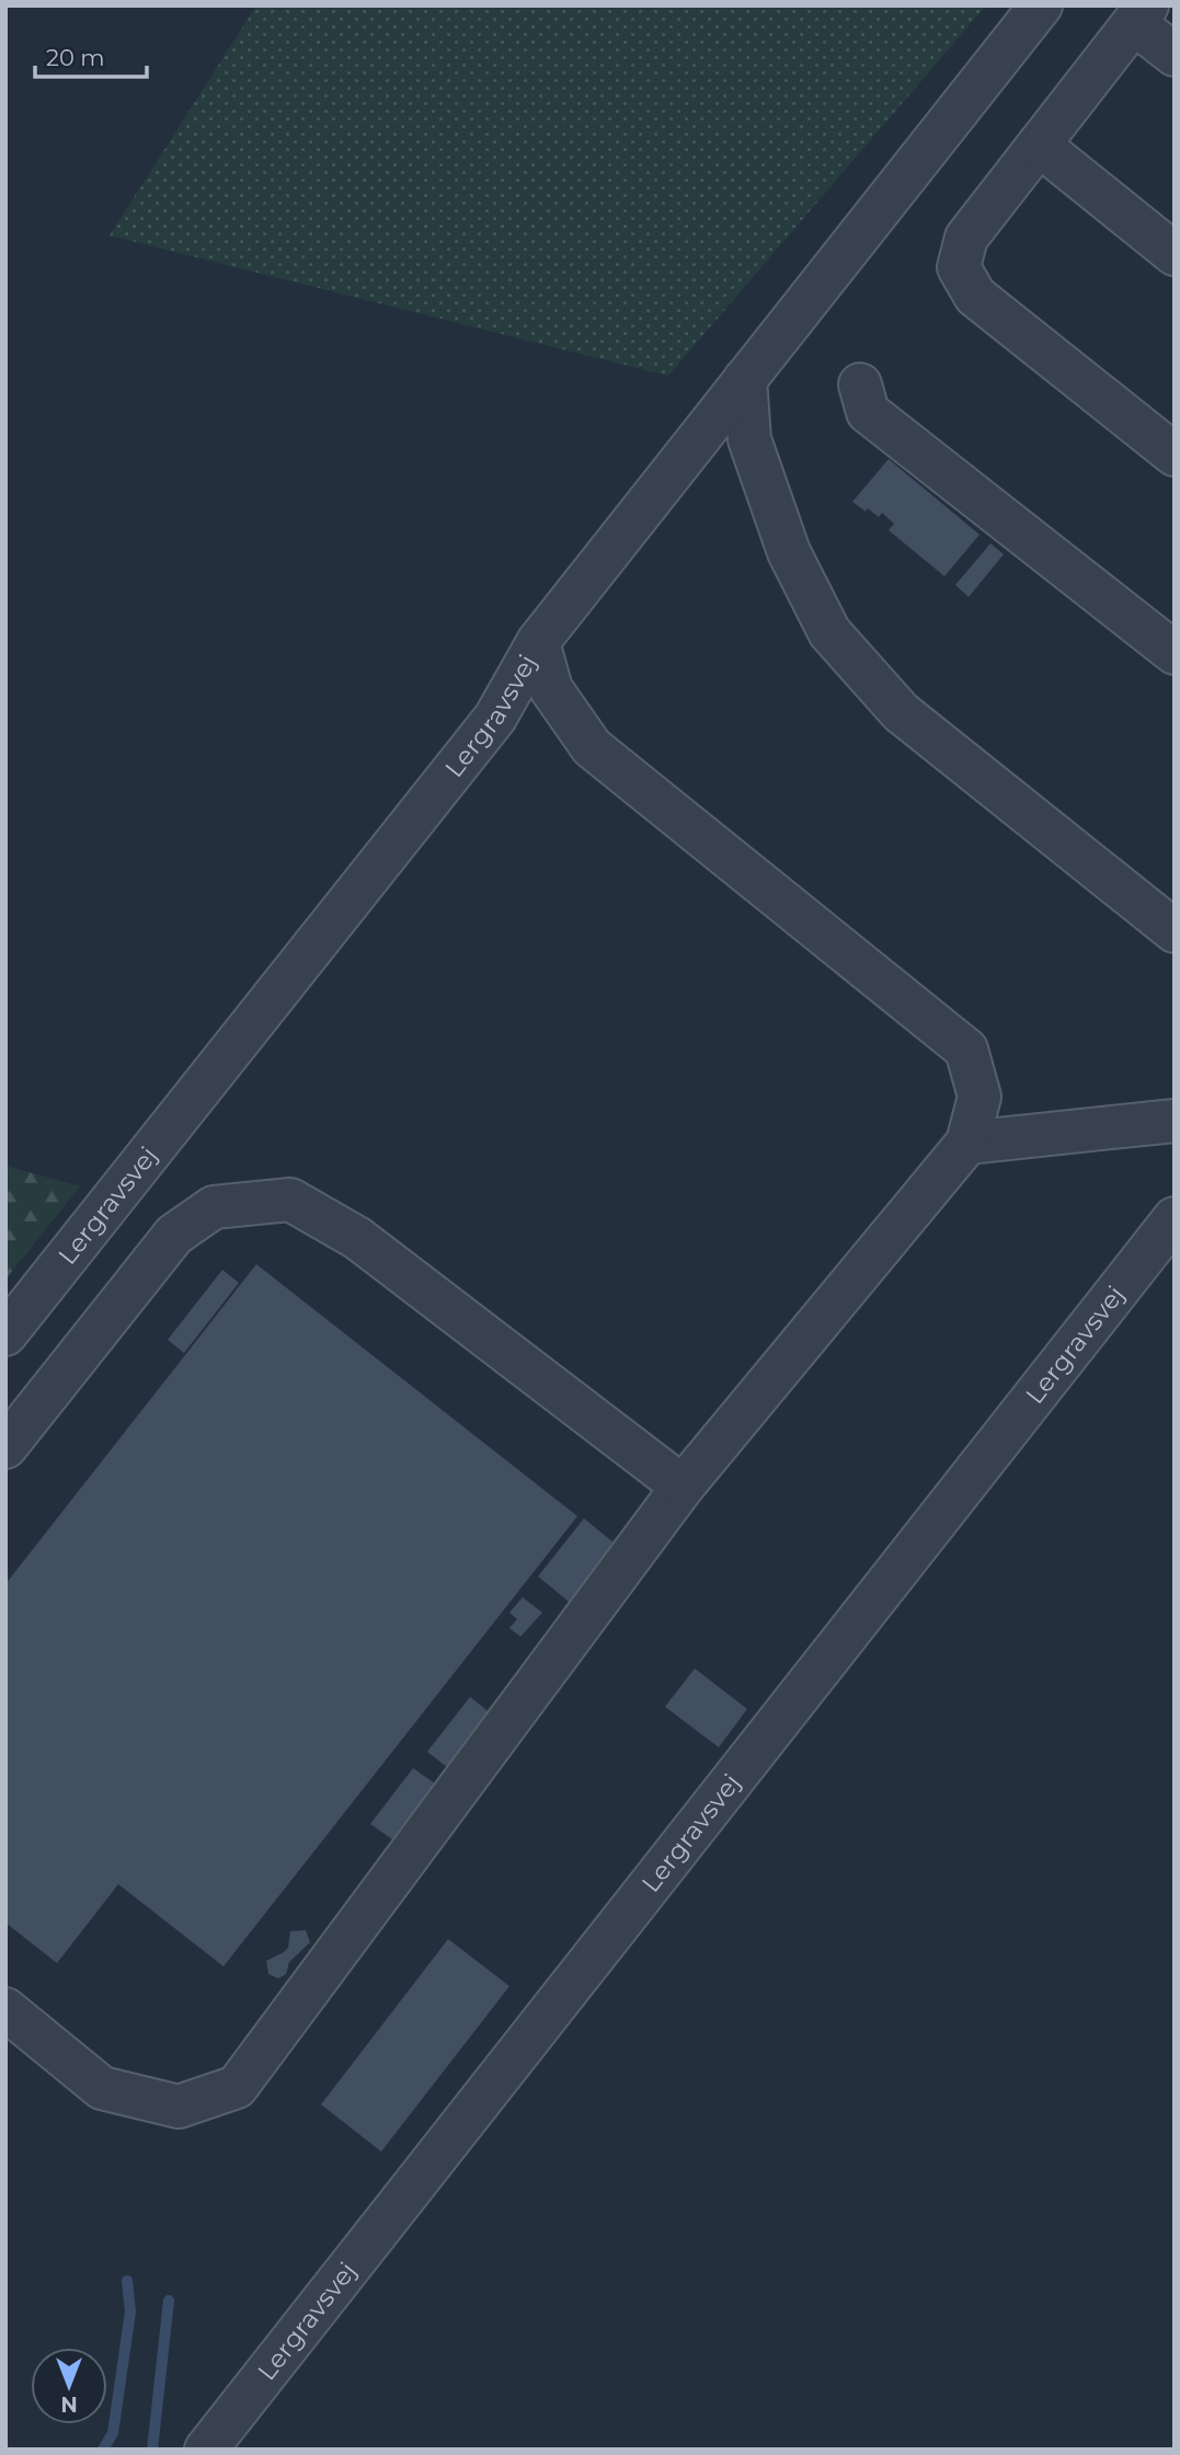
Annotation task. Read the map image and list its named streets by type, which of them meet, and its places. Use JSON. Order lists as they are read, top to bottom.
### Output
{
  "streets": {
    "lane": ["Lergravsvej"]
  },
  "scale_bar": "20 m",
  "north": "bottom"
}
